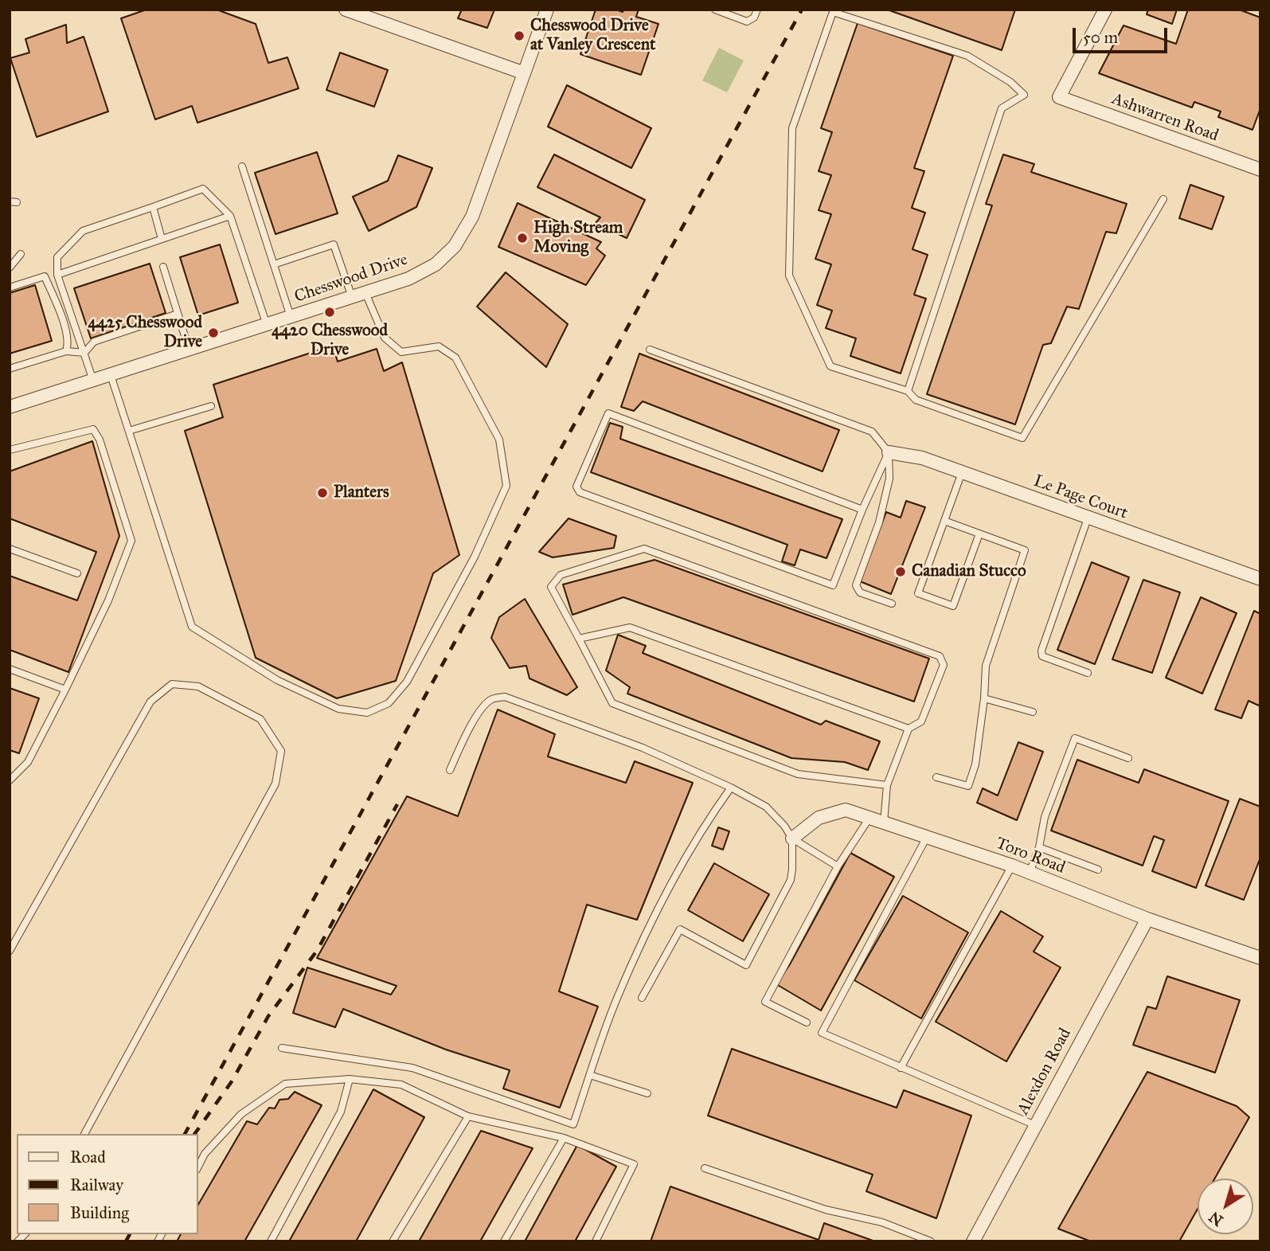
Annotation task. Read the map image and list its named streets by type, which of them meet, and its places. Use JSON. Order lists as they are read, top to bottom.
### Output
{
  "streets": {
    "street": [
      "Ashwarren Road",
      "Chesswood Drive",
      "Le Page Court",
      "Toro Road",
      "Alexdon Road"
    ]
  },
  "crossings": [
    ["Toro Road", "Alexdon Road"]
  ],
  "places": [
    "Chesswood Drive at Vanley Crescent",
    "High Stream Moving",
    "4420 Chesswood Drive",
    "4425 Chesswood Drive",
    "Planters",
    "Canadian Stucco"
  ],
  "legend": ["Road", "Railway", "Building"],
  "scale_bar": "50 m",
  "north": "bottom left"
}
